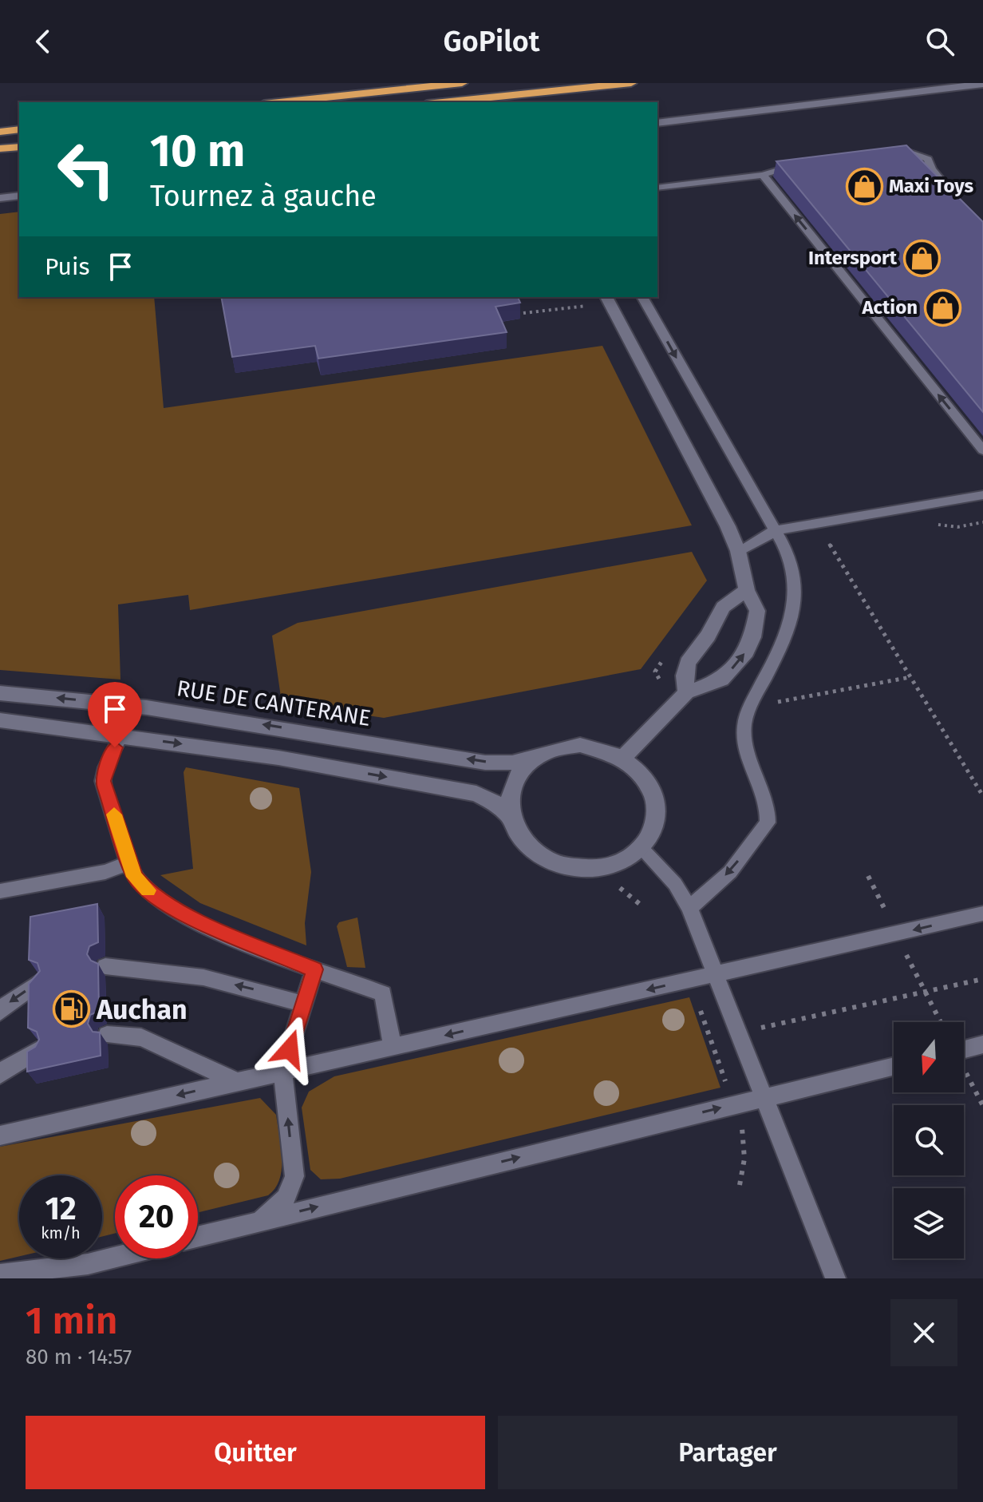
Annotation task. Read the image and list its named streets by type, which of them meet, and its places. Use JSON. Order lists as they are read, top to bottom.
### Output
{
  "streets": {
    "street": ["RUE DE CANTERANE"]
  },
  "places": {
    "shop": ["Maxi Toys", "Intersport", "Action"],
    "fuel station": ["Auchan"]
  },
  "north": "bottom",
  "page": {
    "header": "GoPilot",
    "turn": ["10 m", "Tournez à gauche"],
    "then": "Puis",
    "speed": "12 km/h",
    "limit": "20",
    "heading": ["1 min", "80 m · 14:57"],
    "buttons": ["Quitter", "Partager"]
  }
}
